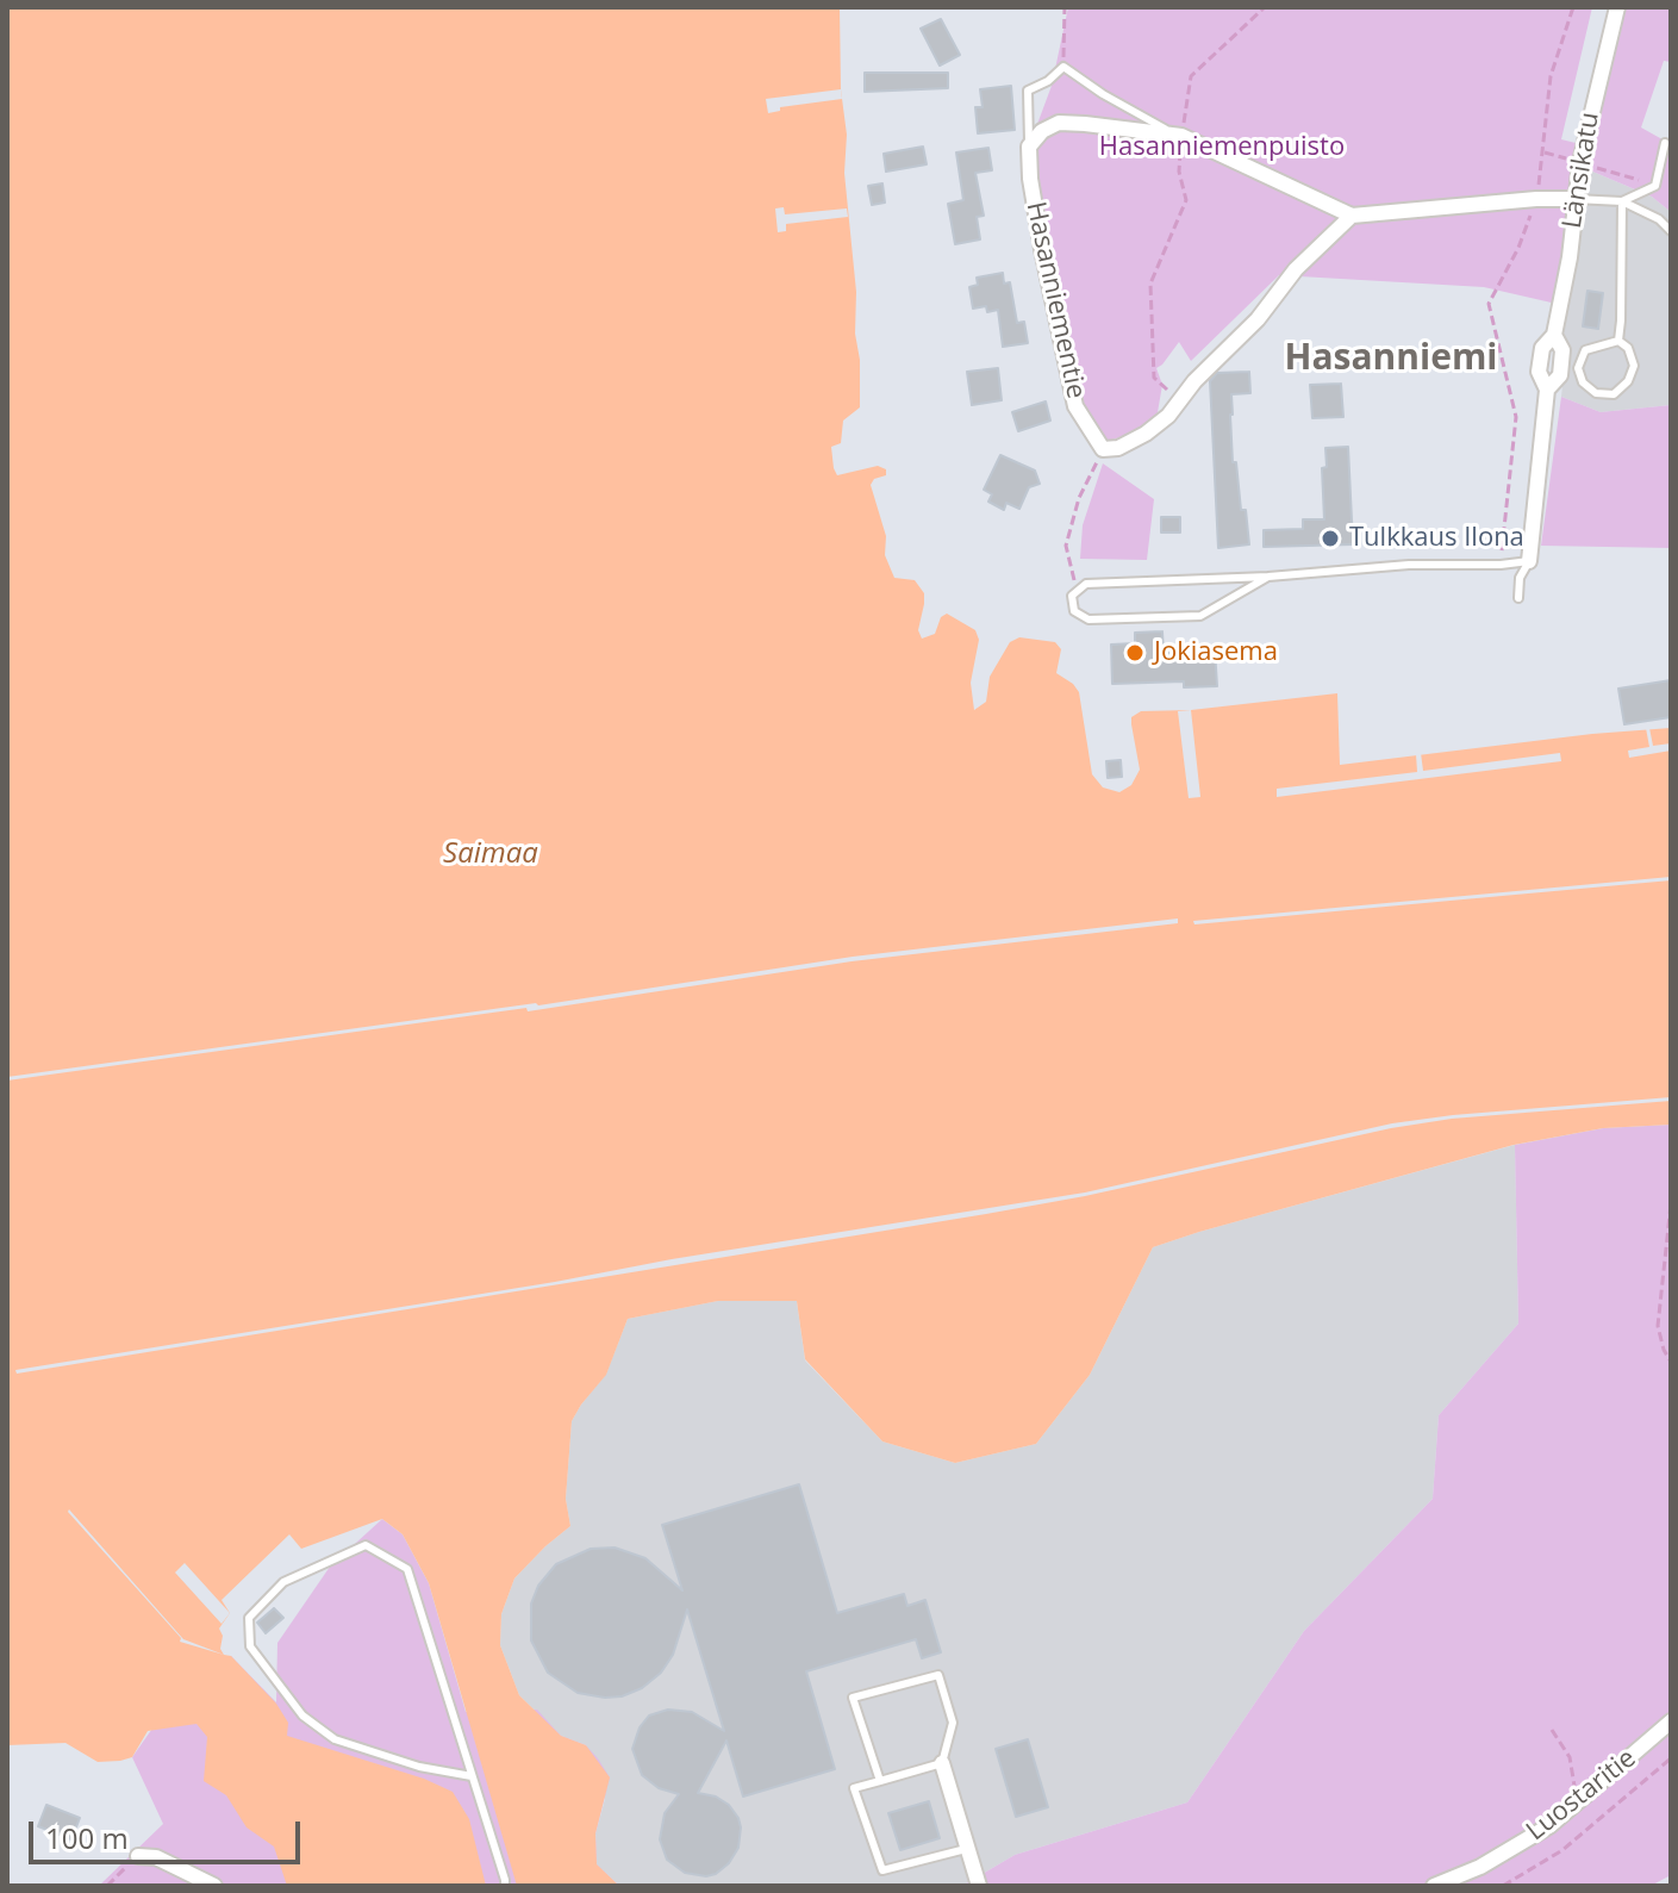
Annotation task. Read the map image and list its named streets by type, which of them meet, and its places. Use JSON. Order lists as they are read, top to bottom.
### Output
{
  "streets": {
    "street": ["Länsikatu", "Hasanniementie", "Luostaritie"]
  },
  "districts": ["Hasanniemi"],
  "water": ["Saimaa"],
  "parks": ["Hasanniemenpuisto"],
  "places": ["Tulkkaus Ilona", "Jokiasema"],
  "scale_bar": "100 m"
}
